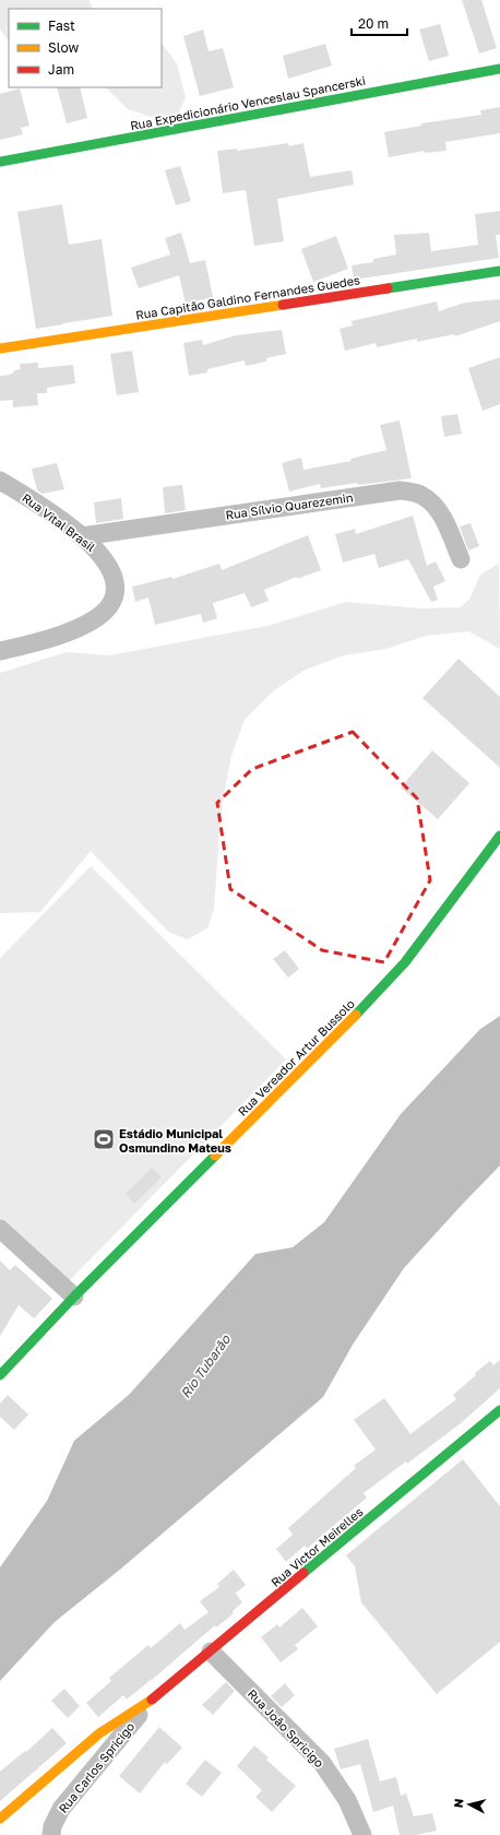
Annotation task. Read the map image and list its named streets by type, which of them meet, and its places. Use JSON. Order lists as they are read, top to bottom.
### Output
{
  "streets": {
    "street": [
      "Rua Expedicionário Venceslau Spancerski",
      "Rua Capitão Galdino Fernandes Guedes",
      "Rua Sílvio Quarezemin",
      "Rua Vital Brasil",
      "Rua Vereador Artur Bussolo",
      "Rua Victor Meirelles",
      "Rua João Spricigo",
      "Rua Carlos Spricigo"
    ]
  },
  "crossings": [
    ["Rua Sílvio Quarezemin", "Rua Vital Brasil"],
    ["Rua Victor Meirelles", "Rua João Spricigo"],
    ["Rua Victor Meirelles", "Rua Carlos Spricigo"]
  ],
  "water": ["Rio Tubarão"],
  "places": {
    "sports": ["Estádio Municipal Osmundino Mateus"]
  },
  "legend": ["Fast", "Slow", "Jam"],
  "scale_bar": "20 m",
  "north": "left"
}
